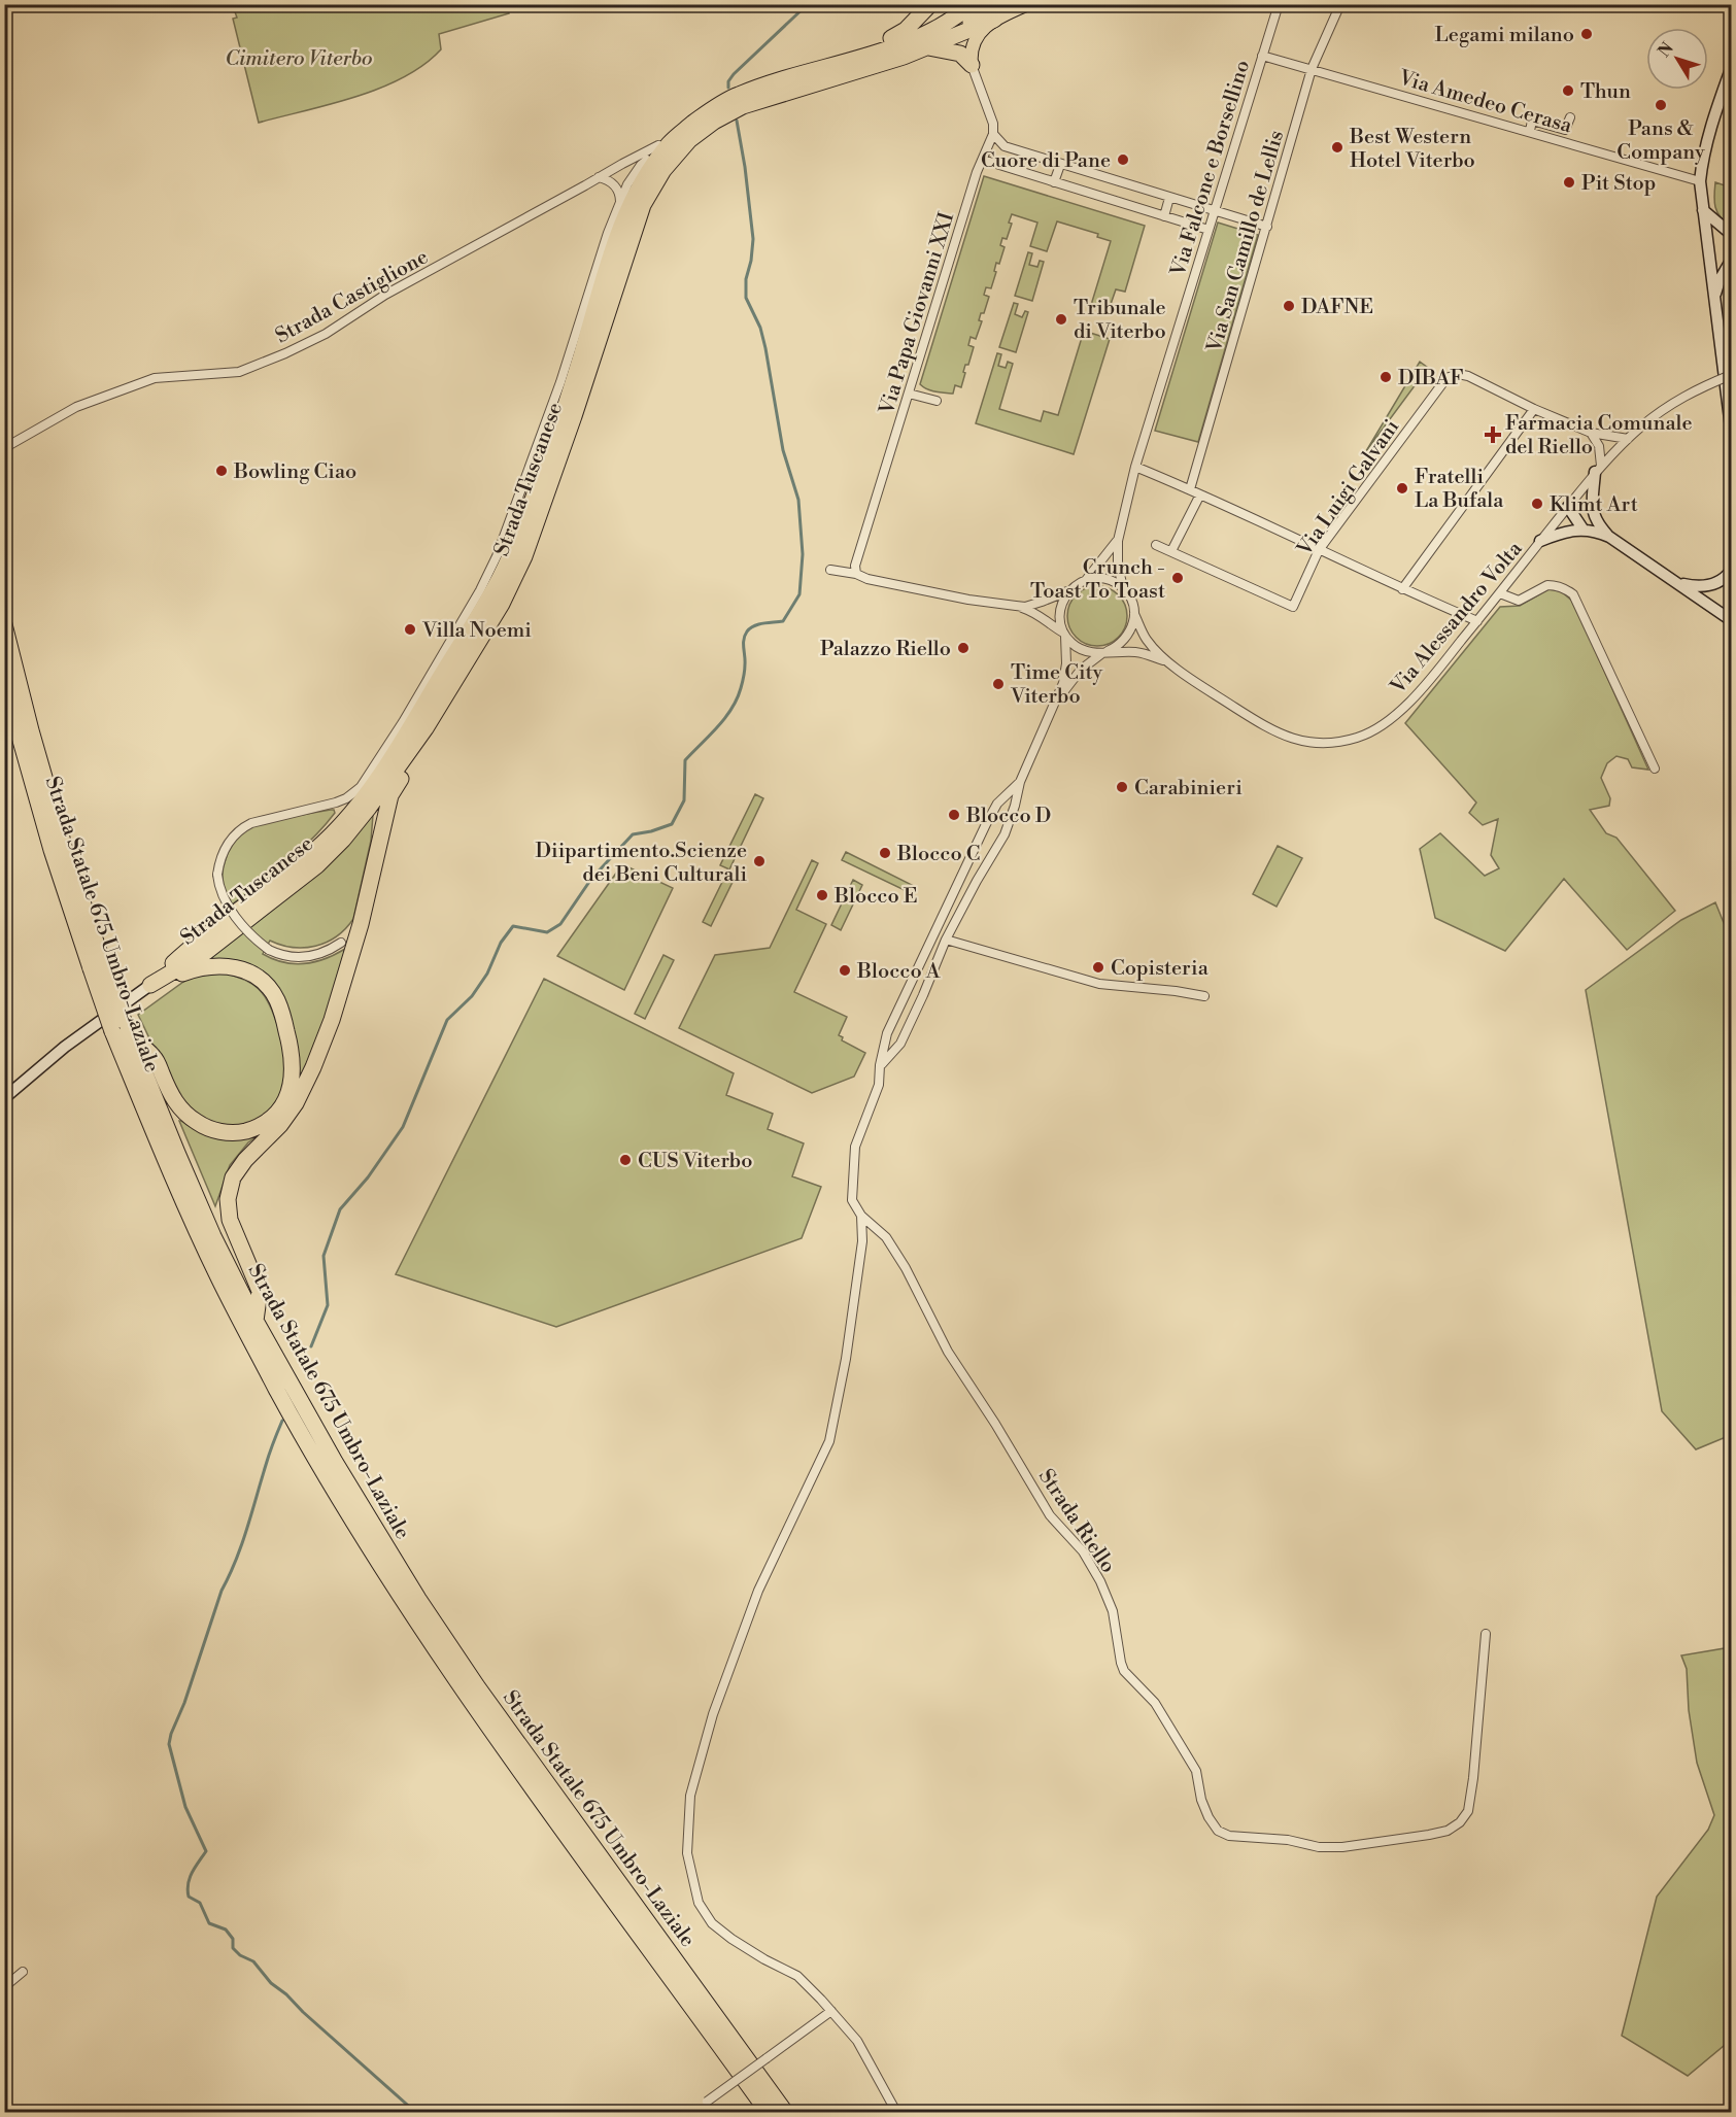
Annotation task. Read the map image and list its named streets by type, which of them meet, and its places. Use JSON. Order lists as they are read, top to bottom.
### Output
{
  "streets": {
    "highway": ["Strada Tuscanese", "Strada Statale 675 Umbro-Laziale"],
    "street": [
      "Via Amedeo Cerasa",
      "Via Falcone e Borsellino",
      "Via San Camillo de Lellis",
      "Strada Castiglione",
      "Via Papa Giovanni XXI",
      "Via Luigi Galvani",
      "Via Alessandro Volta",
      "Strada Riello"
    ]
  },
  "crossings": [
    ["Via Amedeo Cerasa", "Via Falcone e Borsellino"],
    ["Via Amedeo Cerasa", "Via San Camillo de Lellis"],
    ["Via Falcone e Borsellino", "Via Alessandro Volta"],
    ["Strada Castiglione", "Strada Tuscanese"],
    ["Via Luigi Galvani", "Via Alessandro Volta"]
  ],
  "parks": ["Cimitero Viterbo"],
  "places": {
    "other": [
      "Legami milano",
      "Thun",
      "Pans & Company",
      "Best Western Hotel Viterbo",
      "Cuore di Pane",
      "Pit Stop",
      "DAFNE",
      "Tribunale di Viterbo",
      "DIBAF",
      "Bowling Ciao",
      "Fratelli La Bufala",
      "Klimt Art",
      "Crunch - Toast To Toast",
      "Villa Noemi",
      "Palazzo Riello",
      "Time City Viterbo",
      "Carabinieri",
      "Blocco D",
      "Blocco C",
      "Diipartimento.Scienze dei Beni Culturali",
      "Blocco E",
      "Copisteria",
      "Blocco A",
      "CUS Viterbo"
    ],
    "health": ["Farmacia Comunale del Riello"]
  },
  "north": "top left"
}
